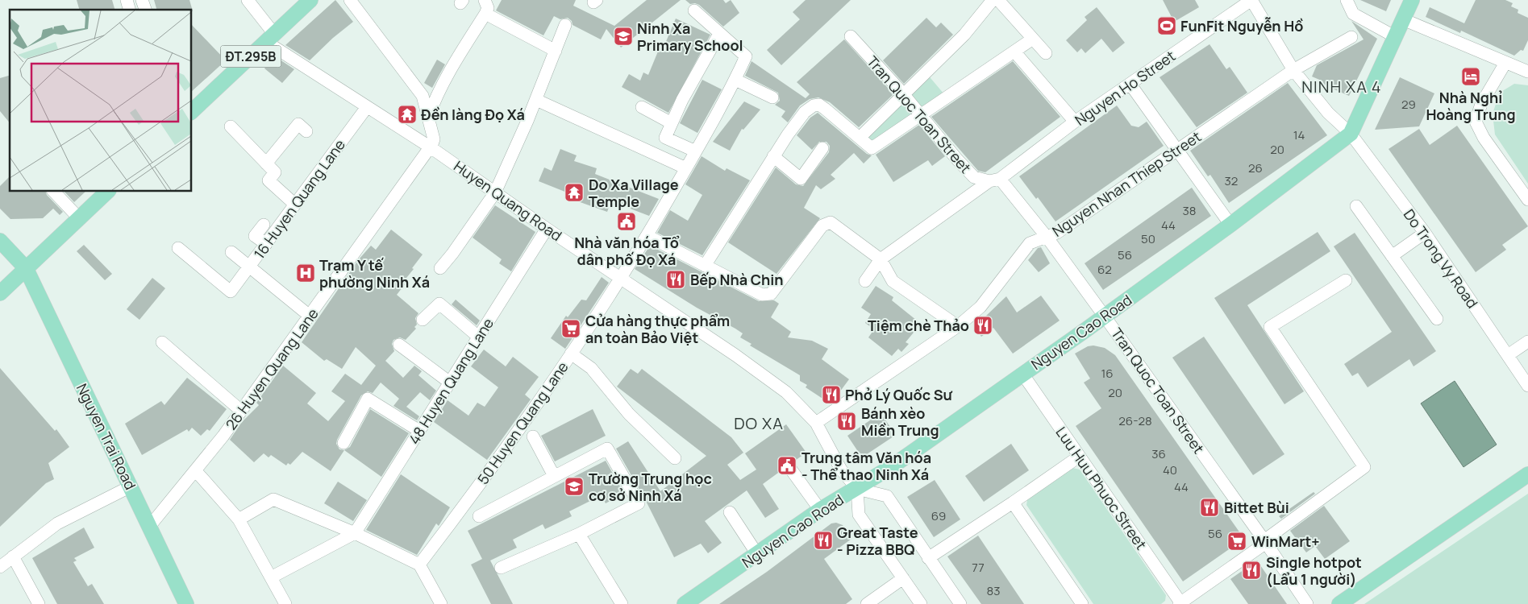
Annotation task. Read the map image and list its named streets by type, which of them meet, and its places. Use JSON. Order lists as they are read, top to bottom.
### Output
{
  "streets": {
    "main road": ["ĐT.295B", "Nguyen Cao Road", "Nguyen Trai Road"],
    "street": [
      "Nguyen Ho Street",
      "Tran Quoc Toan Street",
      "Nguyen Nhan Thiep Street",
      "16 Huyen Quang Lane",
      "Huyen Quang Road",
      "Do Trong Vy Road",
      "26 Huyen Quang Lane",
      "48 Huyen Quang Lane",
      "50 Huyen Quang Lane",
      "Luu Huu Phuoc Street"
    ]
  },
  "crossings": [
    ["ĐT.295B", "Huyen Quang Road"],
    ["Nguyen Ho Street", "Tran Quoc Toan Street"],
    ["Nguyen Ho Street", "Do Trong Vy Road"],
    ["Tran Quoc Toan Street", "Nguyen Nhan Thiep Street"],
    ["Tran Quoc Toan Street", "Nguyen Cao Road"],
    ["Nguyen Nhan Thiep Street", "Huyen Quang Road"],
    ["Nguyen Nhan Thiep Street", "Do Trong Vy Road"],
    ["16 Huyen Quang Lane", "Huyen Quang Road"],
    ["Huyen Quang Road", "Nguyen Cao Road"],
    ["Huyen Quang Road", "26 Huyen Quang Lane"],
    ["Huyen Quang Road", "48 Huyen Quang Lane"],
    ["Huyen Quang Road", "50 Huyen Quang Lane"],
    ["Do Trong Vy Road", "Nguyen Cao Road"],
    ["Nguyen Cao Road", "Luu Huu Phuoc Street"],
    ["26 Huyen Quang Lane", "Nguyen Trai Road"]
  ],
  "districts": ["NINH XA 4", "DO XA"],
  "places": {
    "sports": ["FunFit Nguyễn Hồ"],
    "school or university": ["Ninh Xa Primary School", "Trường Trung học cơ sở Ninh Xá"],
    "hotel": ["Nhà Nghỉ Hoàng Trung"],
    "temple": ["Đền làng Đọ Xá", "Do Xa Village Temple"],
    "public building": ["Nhà văn hóa Tổ dân phố Đọ Xá", "Trung tâm Văn hóa - Thể thao Ninh Xá"],
    "hospital": ["Trạm Y tế phường Ninh Xá"],
    "restaurant": [
      "Bếp Nhà Chin",
      "Tiệm chè Thảo",
      "Phở Lý Quốc Sư",
      "Bánh xèo Miền Trung",
      "Bittet Bùi",
      "Great Taste - Pizza BBQ",
      "Single hotpot (Lẩu 1 người)"
    ],
    "supermarket": ["Cửa hàng thực phẩm an toàn Bảo Việt", "WinMart+"]
  },
  "house_numbers": [
    "29",
    "14",
    "20",
    "26",
    "32",
    "38",
    "44",
    "50",
    "56",
    "62",
    "16",
    "20",
    "26-28",
    "36",
    "40",
    "44",
    "69",
    "56",
    "77",
    "83"
  ]
}
